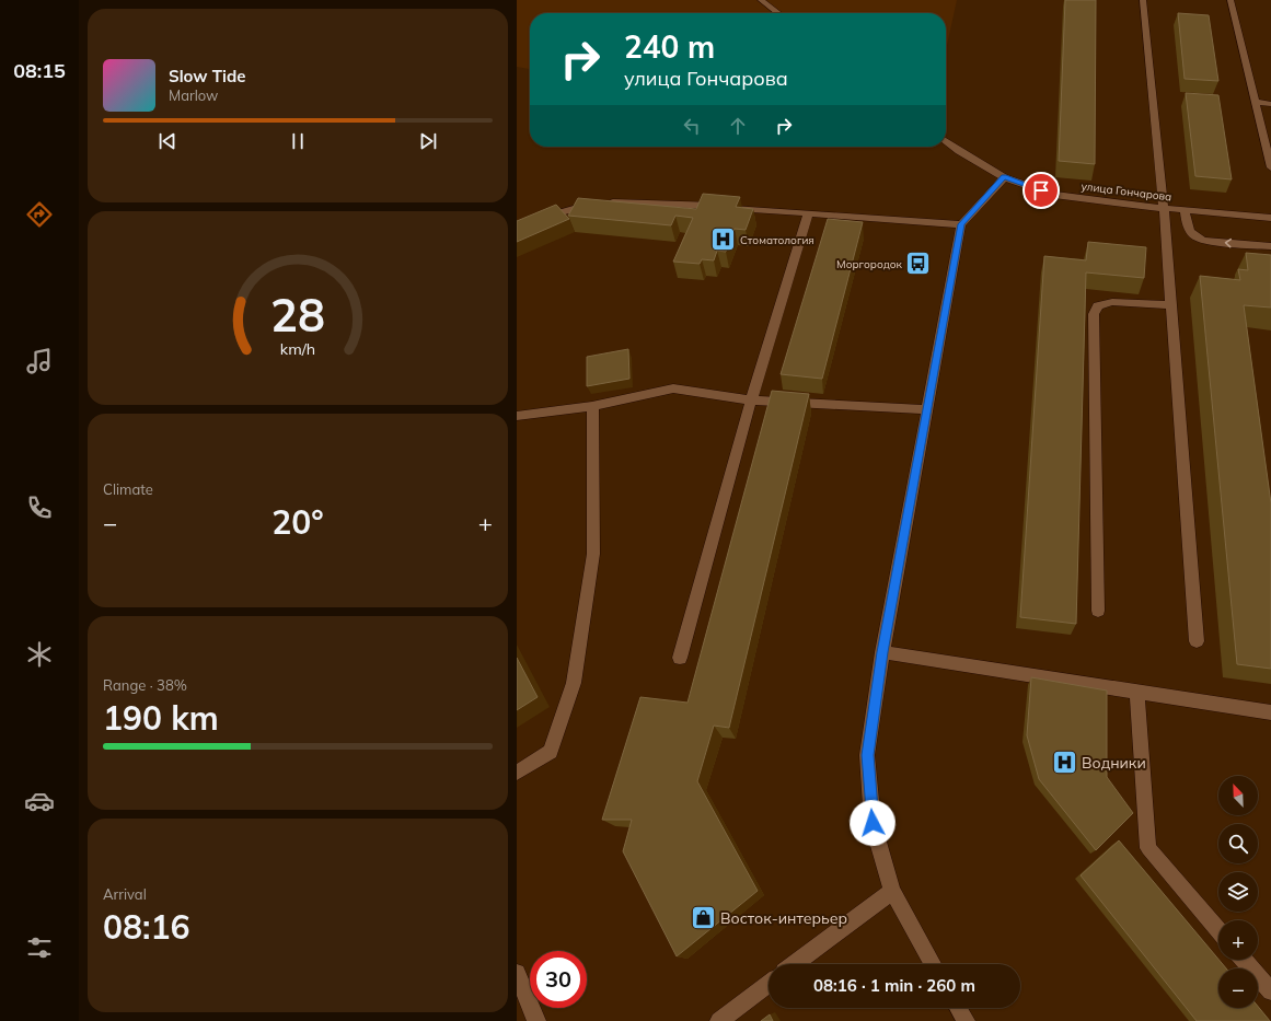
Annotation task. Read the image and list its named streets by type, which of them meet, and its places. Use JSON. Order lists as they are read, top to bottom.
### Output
{
  "streets": {
    "street": ["улица Гончарова"]
  },
  "places": {
    "hospital": ["Стоматология", "Водники"],
    "bus stop": ["Моргородок"],
    "shop": ["Восток-интерьер"]
  },
  "north": "top left",
  "page": {
    "tabs": "08:15",
    "turn": ["240 m", "улица Гончарова"],
    "song": ["Slow Tide", "Marlow"],
    "tile": [
      "Climate",
      ["Range · 38%", "190 km"],
      ["Arrival", "08:16"]
    ],
    "heat": ["−", "20°", "+"],
    "map_buttons": ["+", "−"],
    "limit": "30",
    "trip": "08:16 · 1 min · 260 m",
    "gauge": ["28", "km/h"]
  }
}
